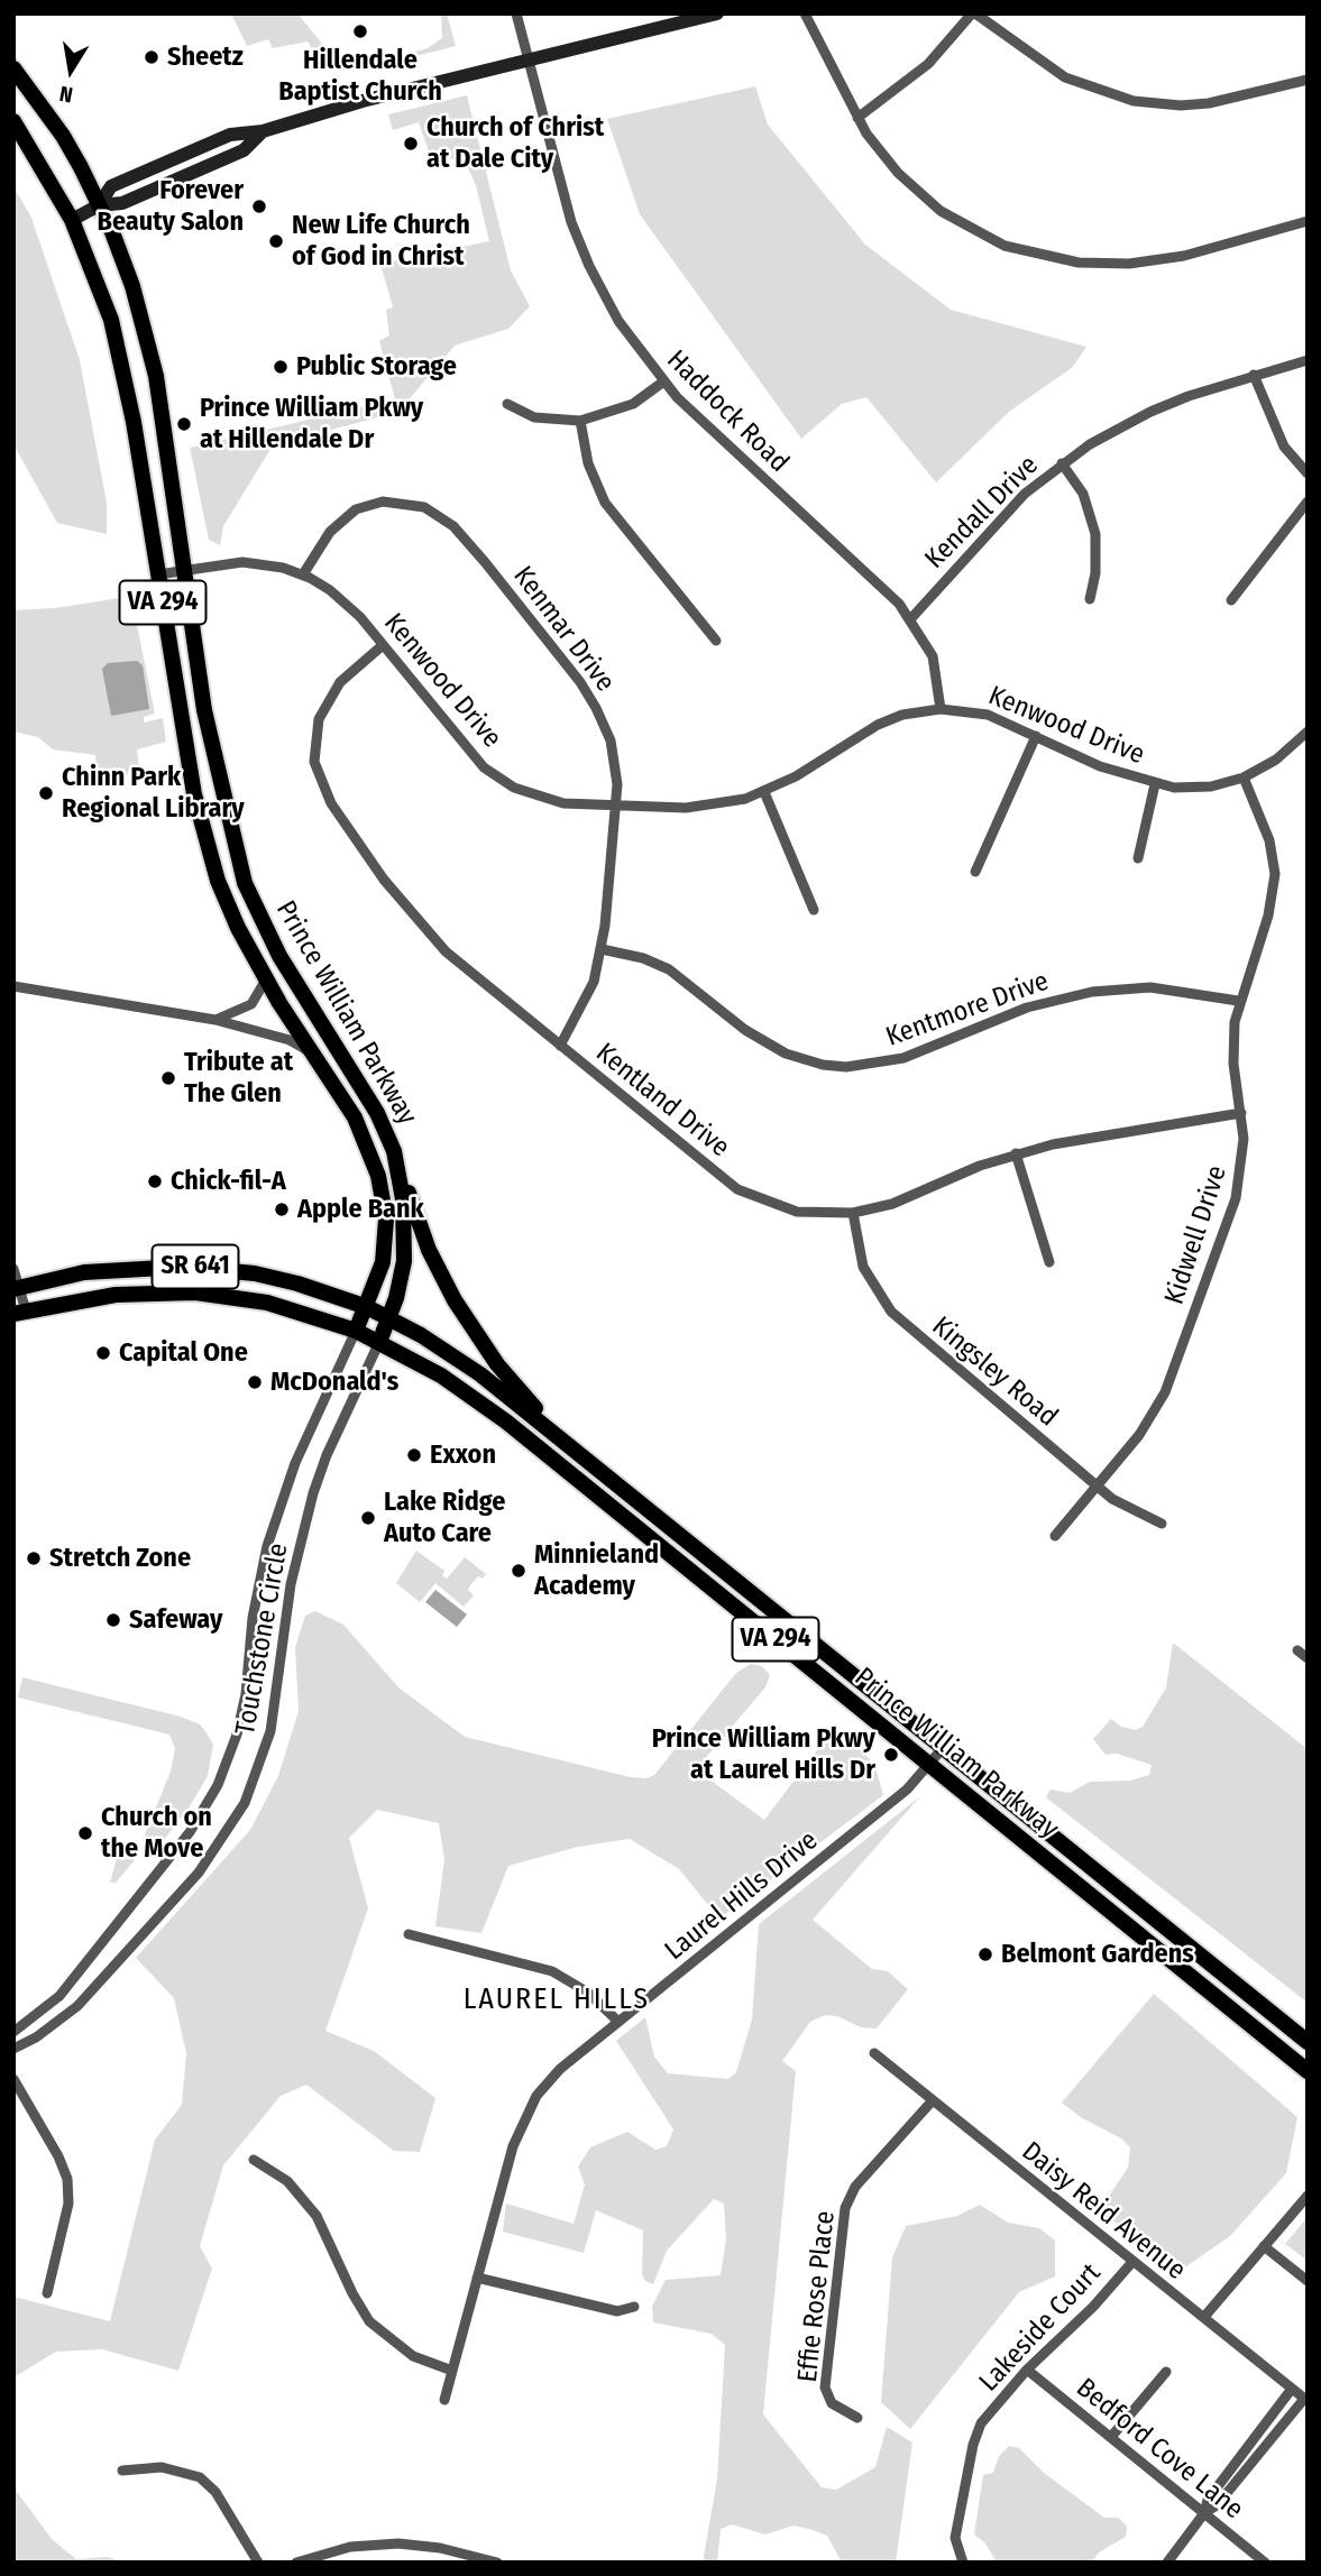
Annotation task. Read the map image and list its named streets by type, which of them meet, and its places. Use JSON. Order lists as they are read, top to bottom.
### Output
{
  "streets": {
    "main road": ["VA 294", "Prince William Parkway", "SR 641"],
    "street": [
      "Haddock Road",
      "Kendall Drive",
      "Kenmar Drive",
      "Kenwood Drive",
      "Kentmore Drive",
      "Kentland Drive",
      "Kidwell Drive",
      "Kingsley Road",
      "Touchstone Circle",
      "Laurel Hills Drive",
      "Daisy Reid Avenue",
      "Effie Rose Place",
      "Lakeside Court",
      "Bedford Cove Lane"
    ]
  },
  "crossings": [
    ["Haddock Road", "Kendall Drive"],
    ["Haddock Road", "Kenwood Drive"],
    ["VA 294", "Prince William Parkway"],
    ["Kenmar Drive", "Kenwood Drive"],
    ["Kenmar Drive", "Kentmore Drive"],
    ["Kenmar Drive", "Kentland Drive"],
    ["Kenwood Drive", "Prince William Parkway"],
    ["Kenwood Drive", "Kentland Drive"],
    ["Kenwood Drive", "Kidwell Drive"],
    ["Kentmore Drive", "Kidwell Drive"],
    ["Prince William Parkway", "SR 641"],
    ["Prince William Parkway", "Touchstone Circle"],
    ["Prince William Parkway", "Laurel Hills Drive"],
    ["Kentland Drive", "Kidwell Drive"],
    ["Kentland Drive", "Kingsley Road"],
    ["Kidwell Drive", "Kingsley Road"],
    ["SR 641", "Touchstone Circle"],
    ["Daisy Reid Avenue", "Effie Rose Place"],
    ["Daisy Reid Avenue", "Lakeside Court"],
    ["Lakeside Court", "Bedford Cove Lane"]
  ],
  "districts": ["LAUREL HILLS"],
  "places": [
    "Hillendale Baptist Church",
    "Sheetz",
    "Church of Christ at Dale City",
    "Forever Beauty Salon",
    "New Life Church of God in Christ",
    "Public Storage",
    "Prince William Pkwy at Hillendale Dr",
    "Chinn Park Regional Library",
    "Tribute at The Glen",
    "Chick-fil-A",
    "Apple Bank",
    "Capital One",
    "McDonald's",
    "Exxon",
    "Lake Ridge Auto Care",
    "Stretch Zone",
    "Minnieland Academy",
    "Safeway",
    "Prince William Pkwy at Laurel Hills Dr",
    "Church on the Move",
    "Belmont Gardens"
  ],
  "north": "bottom"
}
